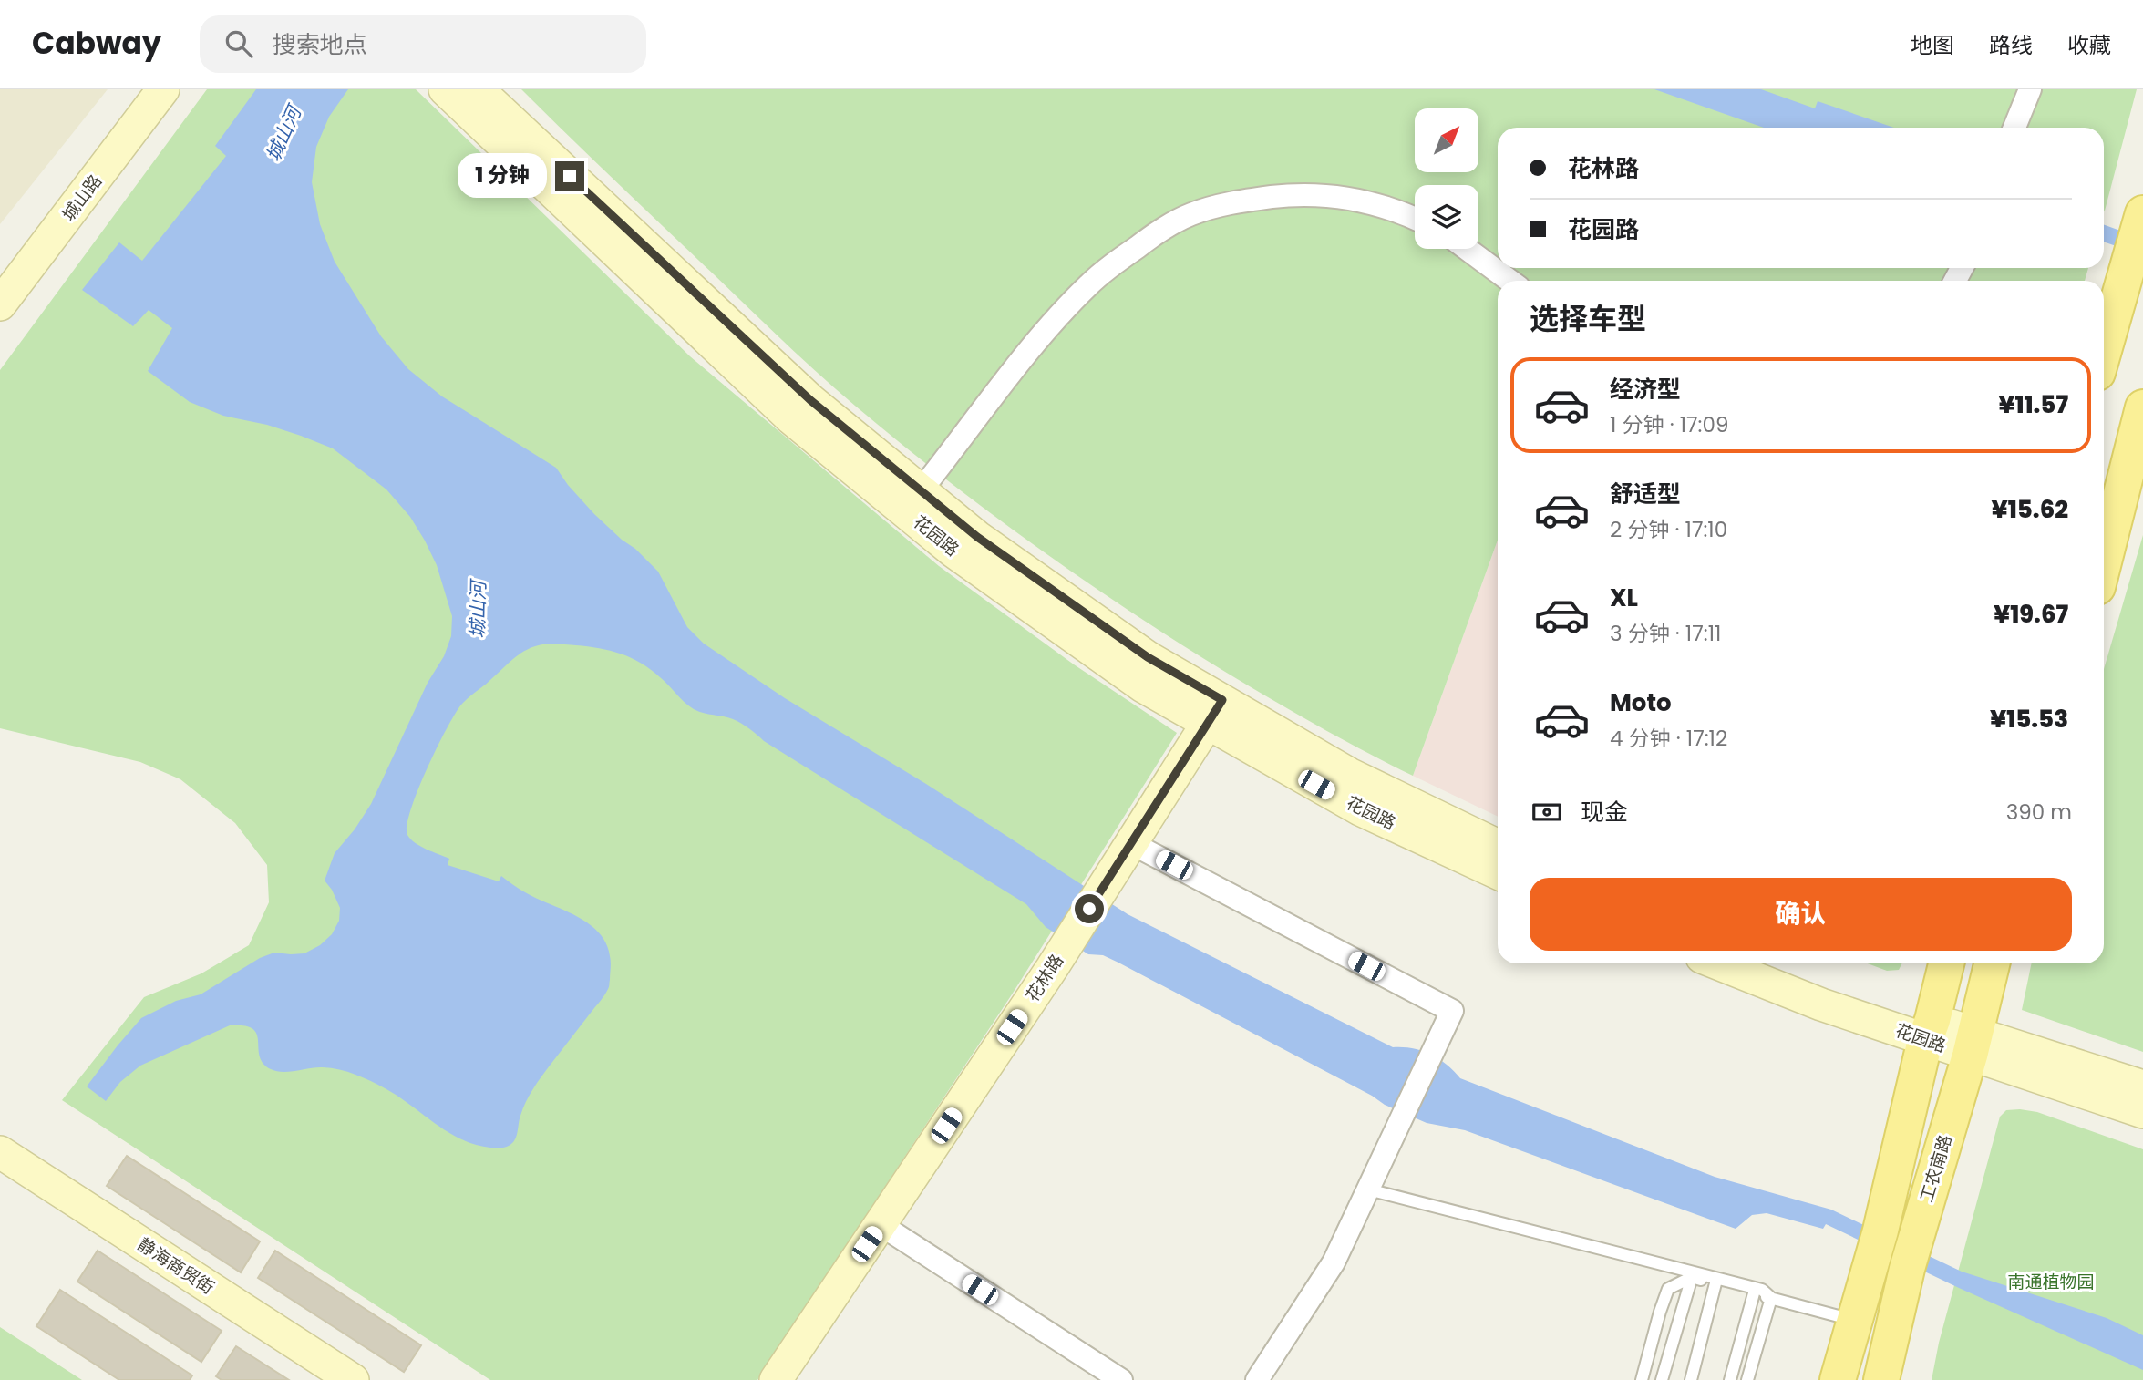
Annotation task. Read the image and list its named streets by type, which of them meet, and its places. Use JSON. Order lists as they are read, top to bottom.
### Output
{
  "streets": {
    "main road": [
      "城山路",
      "花园路",
      "花林路",
      "工农南路",
      "静海商贸街"
    ]
  },
  "crossings": [
    ["花园路", "花林路"],
    ["花园路", "工农南路"]
  ],
  "water": ["城山河"],
  "parks": ["南通植物园"],
  "north": "top right",
  "page": {
    "header": "Cabway",
    "search": "搜索地点",
    "nav": ["地图", "路线", "收藏"],
    "banner": ["花林路", "花园路"],
    "bubble": "1 分钟",
    "heading": "选择车型",
    "list": [
      {
        "name": "经济型",
        "note": "1 分钟 · 17:09",
        "value": "¥11.57"
      },
      {
        "name": "舒适型",
        "note": "2 分钟 · 17:10",
        "value": "¥15.62"
      },
      {
        "name": "XL",
        "note": "3 分钟 · 17:11",
        "value": "¥19.67"
      },
      {
        "name": "Moto",
        "note": "4 分钟 · 17:12",
        "value": "¥15.53"
      }
    ],
    "pay": ["现金", "390 m"],
    "buttons": "确认"
  }
}
